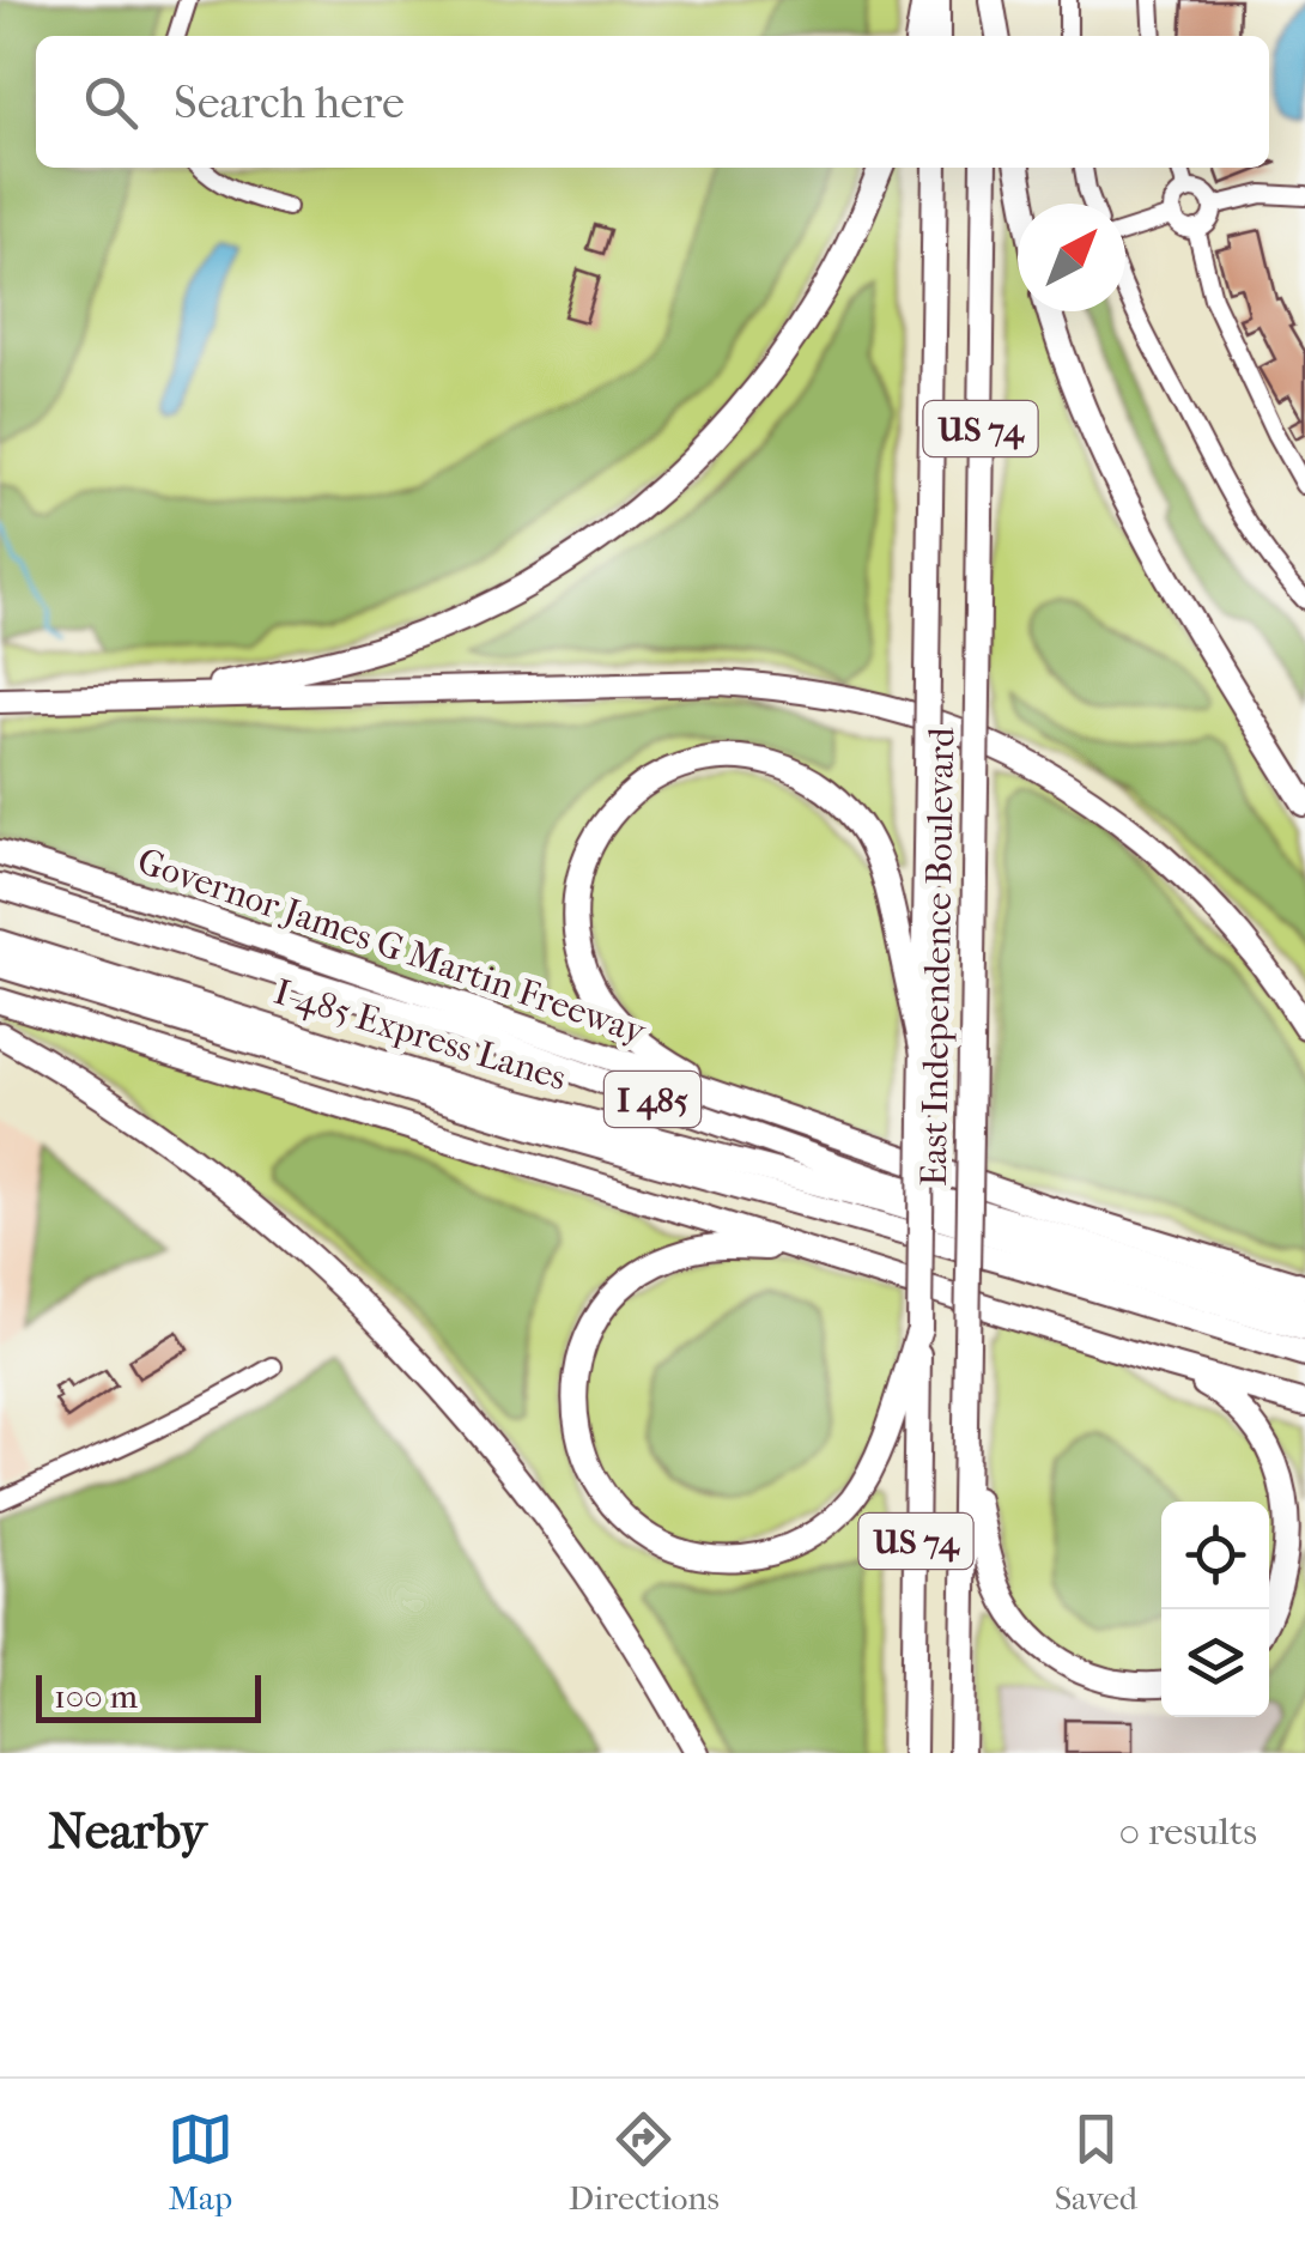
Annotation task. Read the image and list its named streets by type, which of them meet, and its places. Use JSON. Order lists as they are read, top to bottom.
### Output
{
  "streets": {
    "highway": [
      "US 74",
      "Governor James G Martin Freeway",
      "East Independence Boulevard",
      "I-485 Express Lanes",
      "I 485"
    ]
  },
  "scale_bar": "100 m",
  "north": "top right",
  "page": {
    "search": "Search here",
    "scale": "100 m",
    "heading": ["Nearby", "0 results"],
    "nav": ["Map", "Directions", "Saved"]
  }
}
